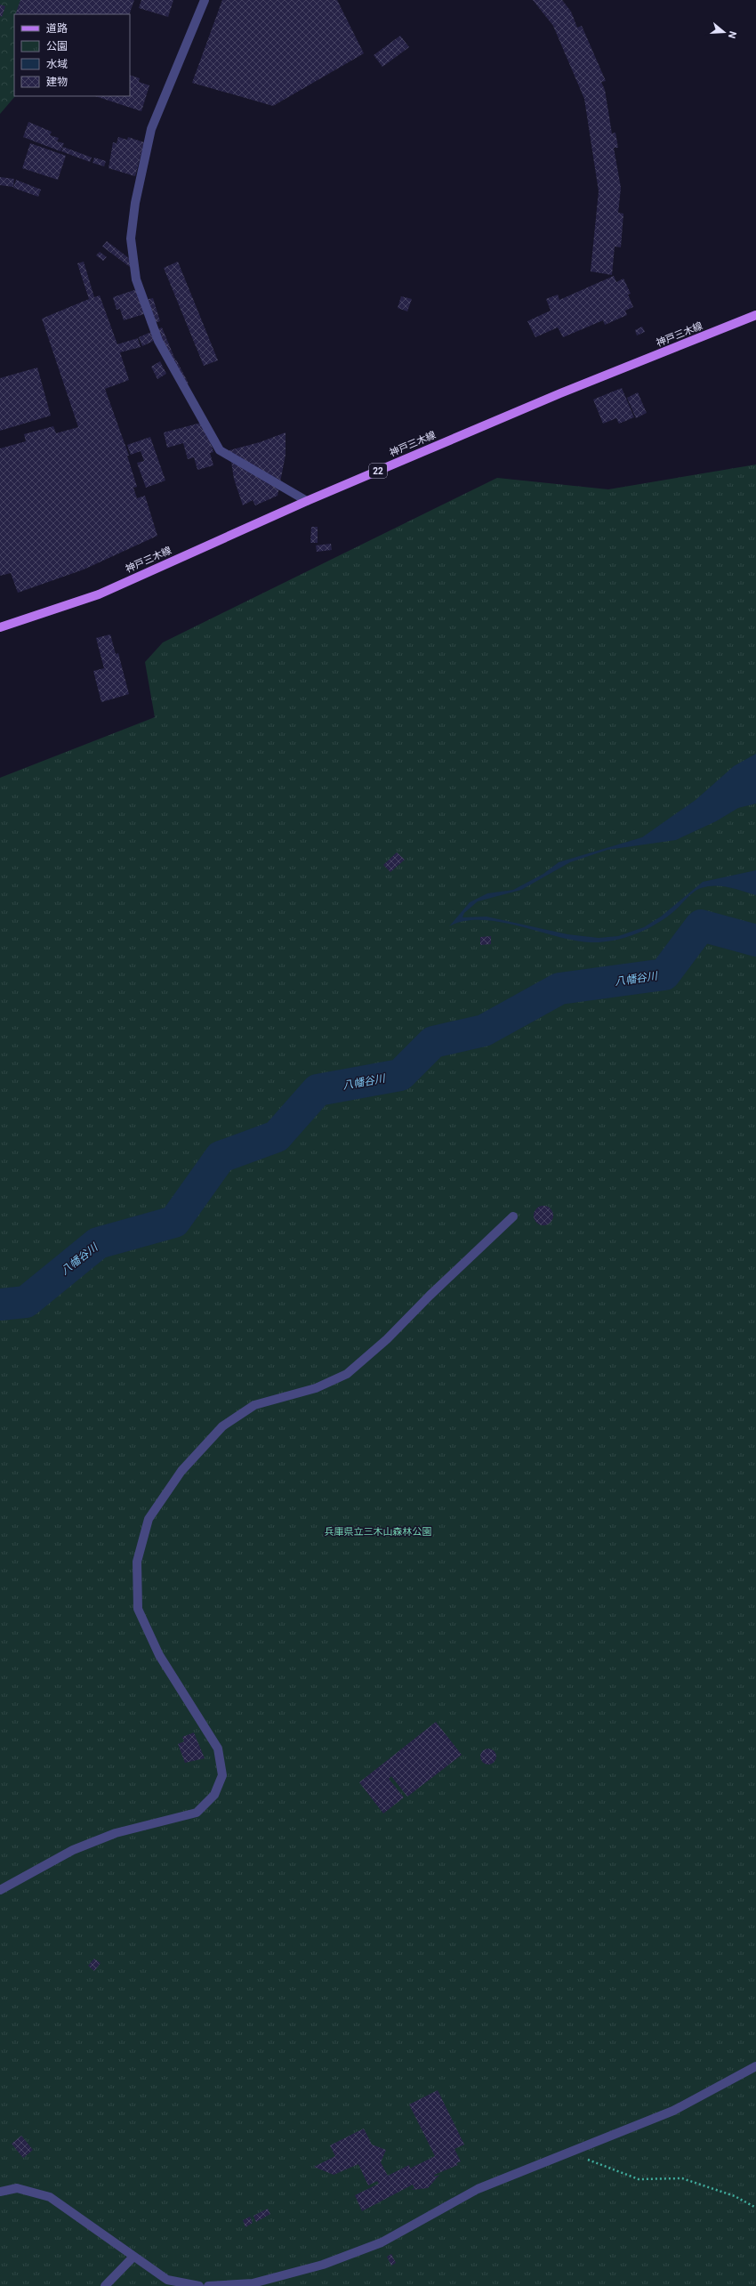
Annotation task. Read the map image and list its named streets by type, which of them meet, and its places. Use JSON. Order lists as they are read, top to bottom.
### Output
{
  "streets": {
    "main road": ["神戸三木線", "22"]
  },
  "water": ["八幡谷川"],
  "parks": ["兵庫県立三木山森林公園"],
  "legend": [
    "道路",
    "公園",
    "水域",
    "建物"
  ],
  "north": "right"
}
